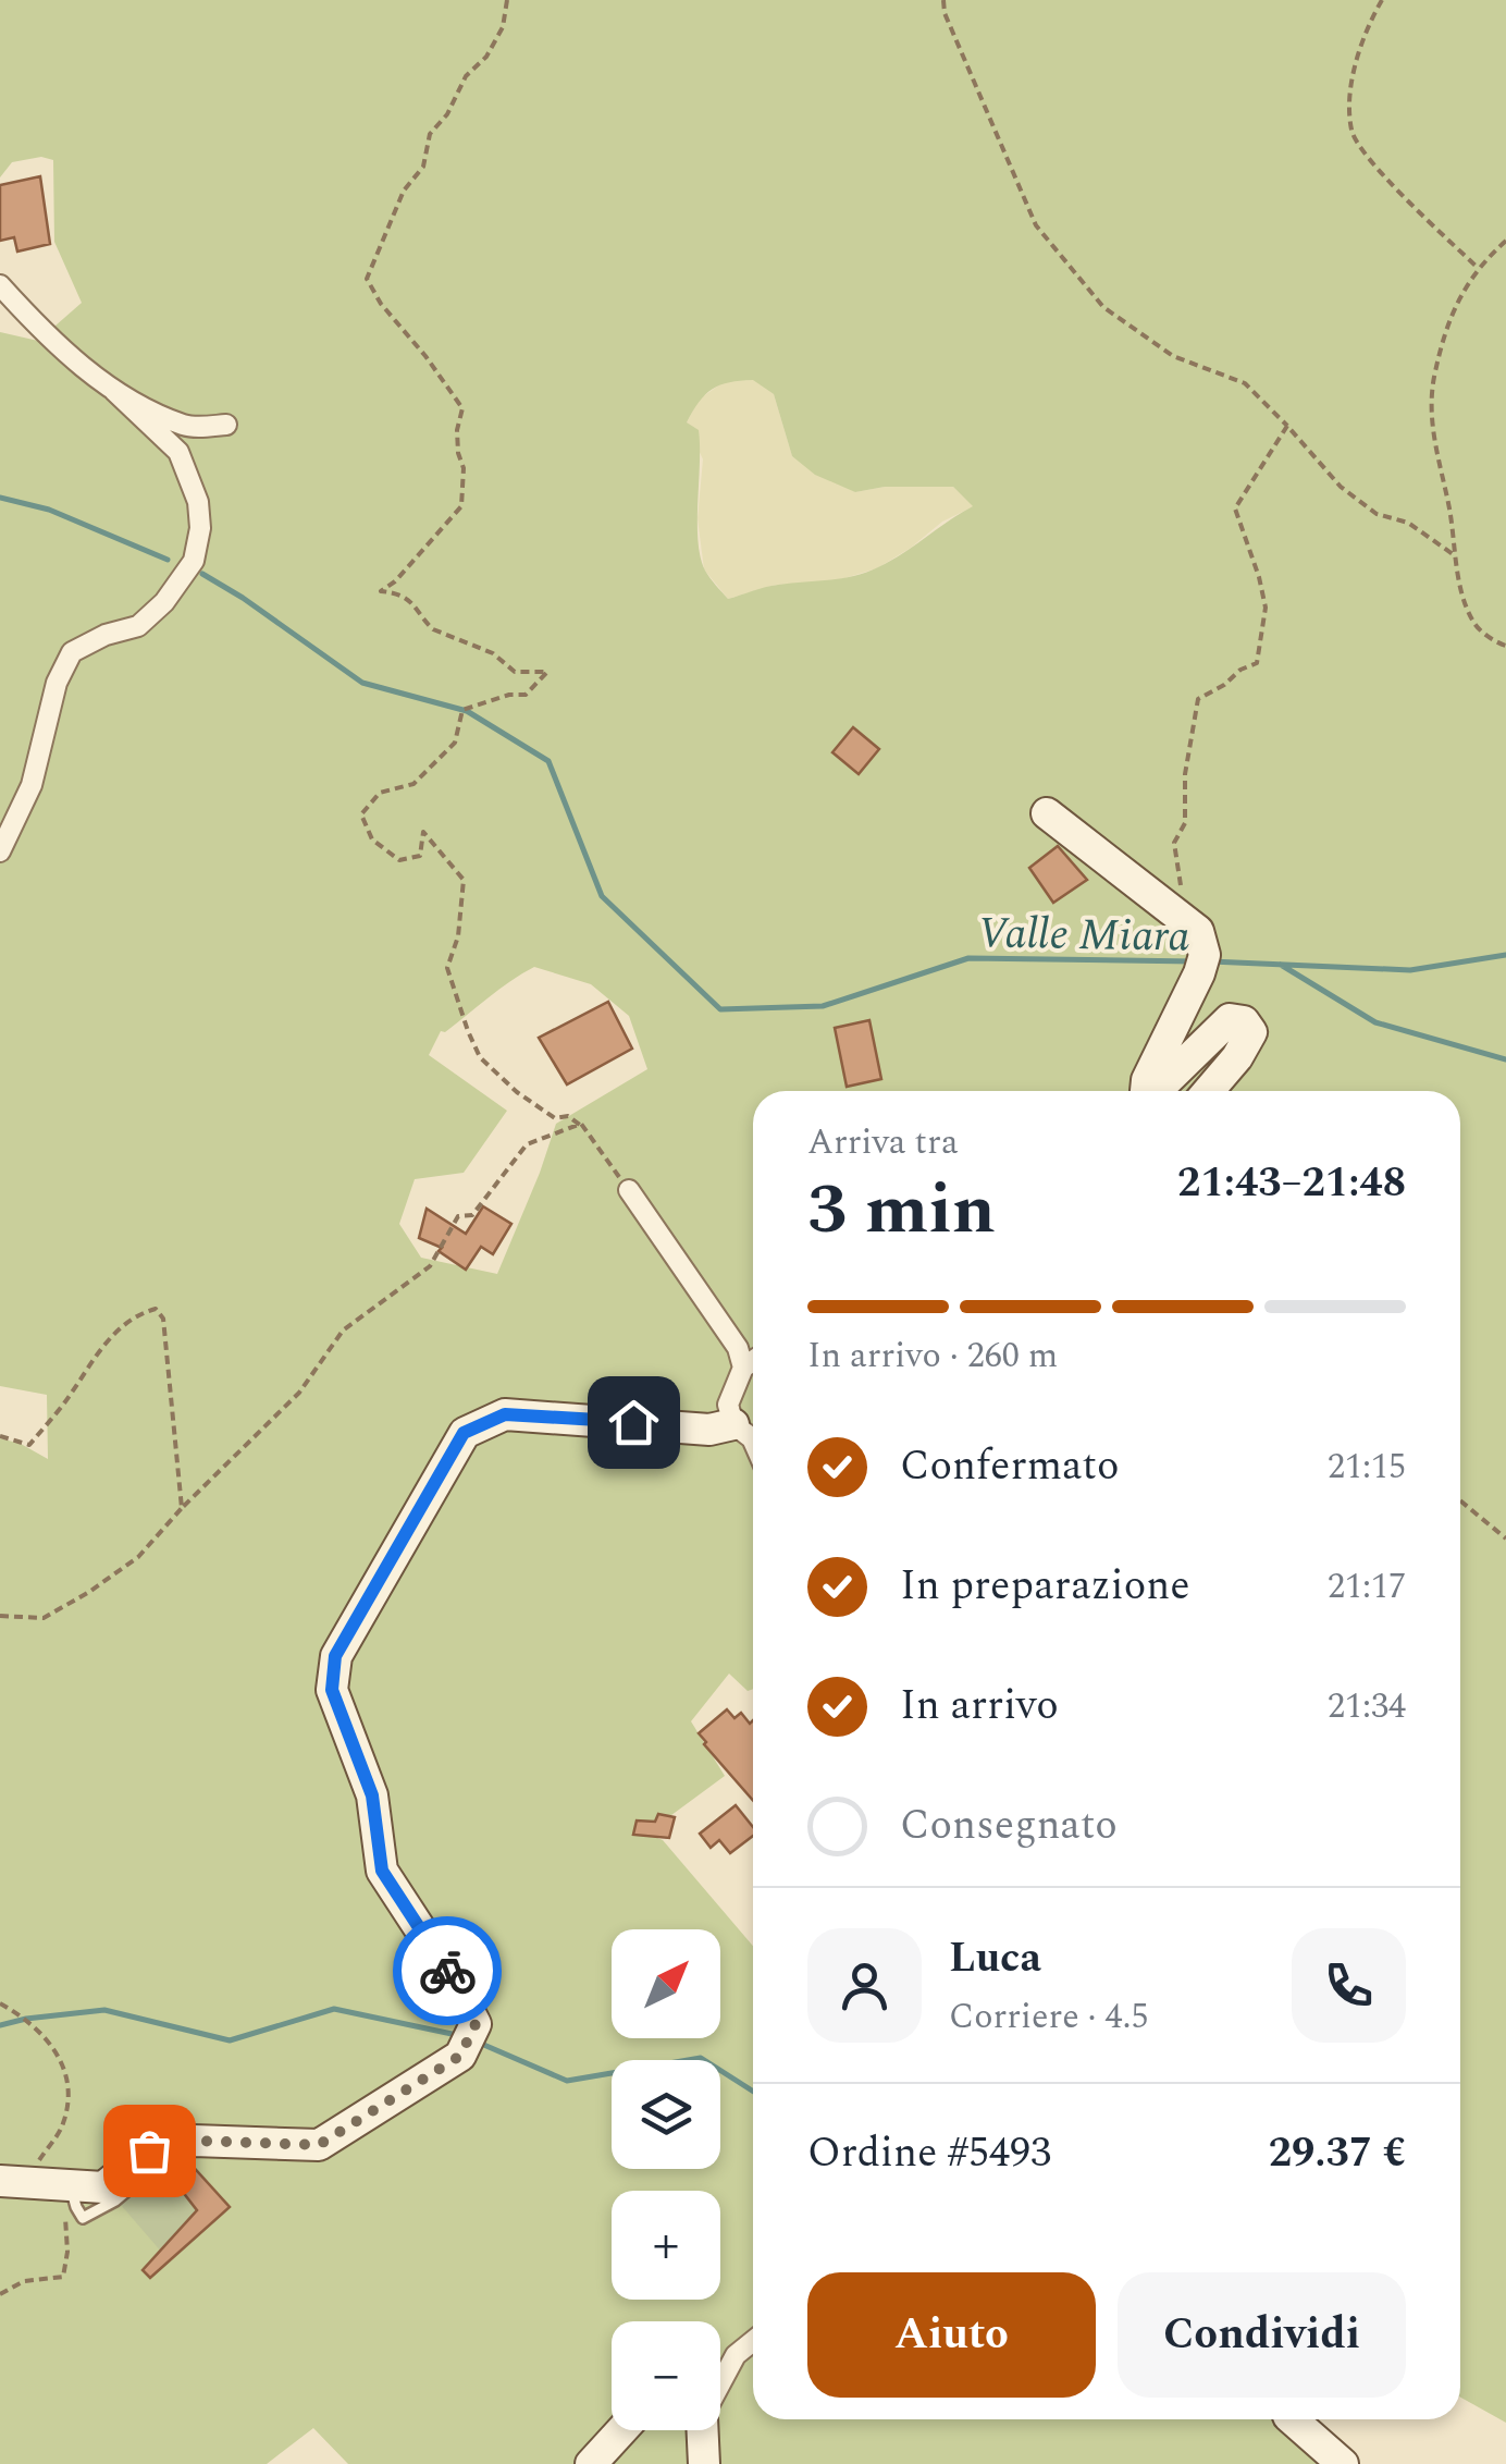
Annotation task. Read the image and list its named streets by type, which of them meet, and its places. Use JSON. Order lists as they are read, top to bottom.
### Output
{
  "water": ["Valle Miara"],
  "north": "top right",
  "page": {
    "heading": ["3 min", "Arriva tra", "21:43–21:48"],
    "panel": [
      "Luca",
      "Corriere · 4.5",
      "Ordine #5493",
      "29.37 €"
    ],
    "bar": "In arrivo · 260 m",
    "list": [
      ["Confermato", "21:15"],
      ["In preparazione", "21:17"],
      ["In arrivo", "21:34"],
      "Consegnato"
    ],
    "map_buttons": ["+", "−"],
    "buttons": ["Aiuto", "Condividi"]
  }
}
